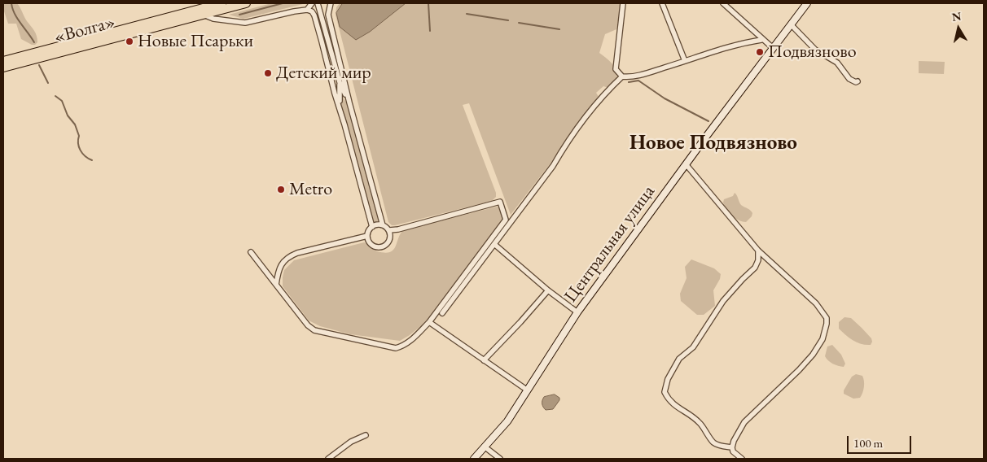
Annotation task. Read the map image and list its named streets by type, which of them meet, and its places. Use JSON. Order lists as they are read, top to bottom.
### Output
{
  "streets": {
    "highway": ["«Волга»"],
    "main road": ["Центральная улица"]
  },
  "districts": ["Новое Подвязново"],
  "places": [
    "Новые Псарьки",
    "Подвязново",
    "Детский мир",
    "Metro"
  ],
  "scale_bar": "100 m",
  "north": "top"
}
